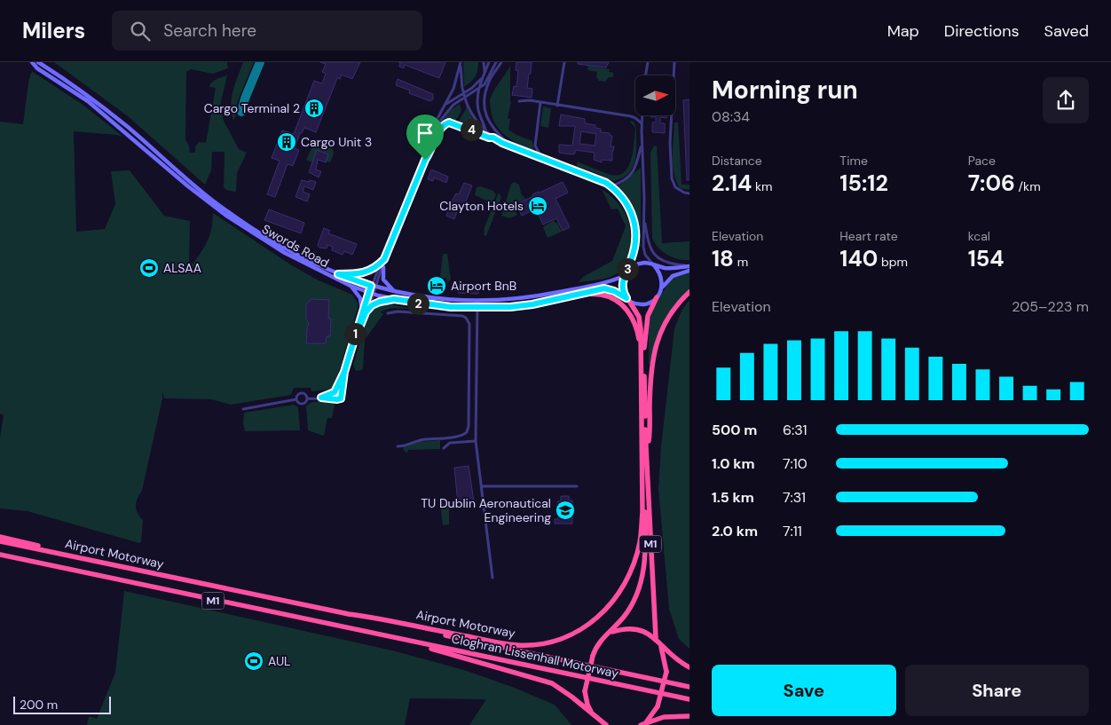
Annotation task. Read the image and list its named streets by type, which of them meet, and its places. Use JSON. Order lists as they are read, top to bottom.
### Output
{
  "streets": {
    "highway": ["M1", "Airport Motorway", "Cloghran Lissenhall Motorway"],
    "main road": ["Swords Road"]
  },
  "crossings": [
    ["Swords Road", "M1"],
    ["Swords Road", "Airport Motorway"],
    ["M1", "Airport Motorway"],
    ["M1", "Cloghran Lissenhall Motorway"],
    ["Airport Motorway", "Cloghran Lissenhall Motorway"]
  ],
  "places": {
    "building": ["Cargo Terminal 2", "Cargo Unit 3"],
    "hotel": ["Clayton Hotels", "Airport BnB"],
    "sports": ["ALSAA", "AUL"],
    "school or university": ["TU Dublin Aeronautical Engineering"]
  },
  "scale_bar": "200 m",
  "north": "right",
  "page": {
    "header": "Milers",
    "search": "Search here",
    "nav": ["Map", "Directions", "Saved"],
    "heading": ["Morning run", "08:34"],
    "pins": [
      "4",
      "3",
      "2",
      "1"
    ],
    "stats": [
      ["Distance", "2.14 km"],
      ["Time", "15:12"],
      ["Pace", "7:06 /km"],
      ["Elevation", "18 m"],
      ["Heart rate", "140 bpm"],
      ["kcal", "154"]
    ],
    "chart": ["Elevation", "205–223 m"],
    "list": [
      {
        "name": "500 m",
        "note": "6:31"
      },
      {
        "name": "1.0 km",
        "note": "7:10"
      },
      {
        "name": "1.5 km",
        "note": "7:31"
      },
      {
        "name": "2.0 km",
        "note": "7:11"
      }
    ],
    "buttons": ["Save", "Share"],
    "scale": "200 m"
  }
}
